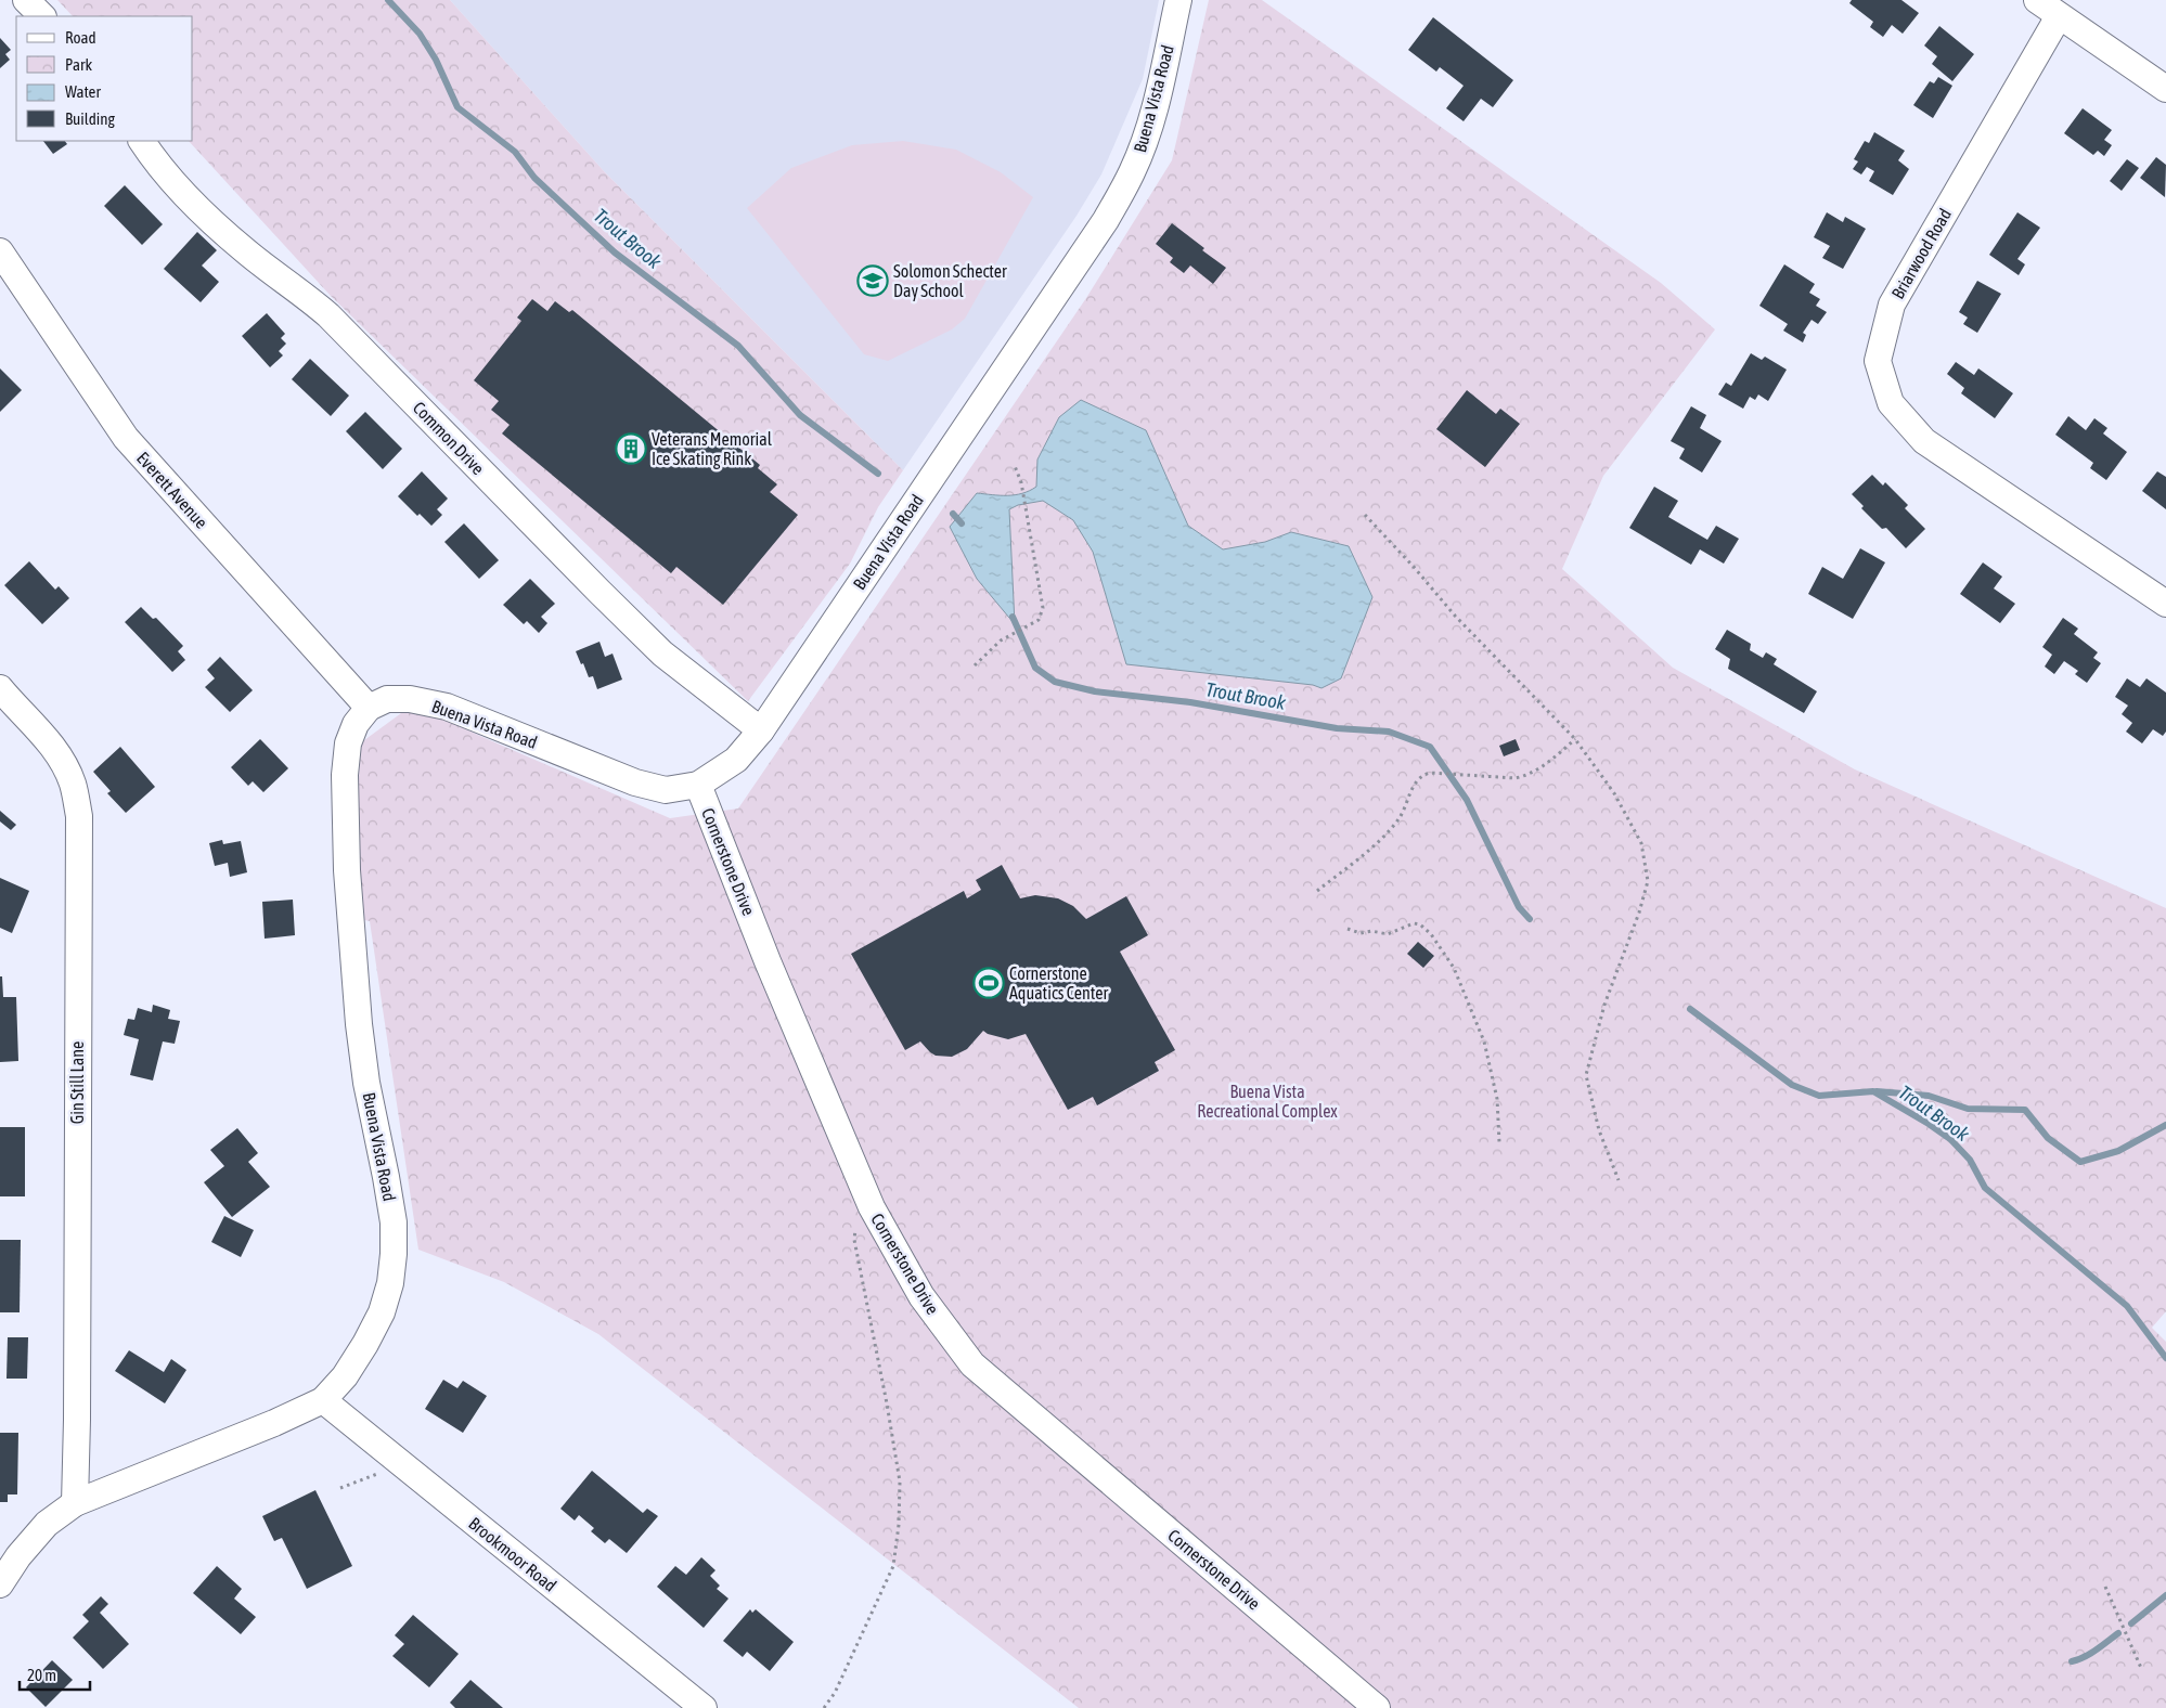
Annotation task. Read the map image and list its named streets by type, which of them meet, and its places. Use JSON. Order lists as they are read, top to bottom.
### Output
{
  "streets": {
    "street": [
      "Buena Vista Road",
      "Briarwood Road",
      "Common Drive",
      "Everett Avenue",
      "Cornerstone Drive",
      "Gin Still Lane",
      "Brookmoor Road"
    ]
  },
  "crossings": [
    ["Buena Vista Road", "Common Drive"],
    ["Buena Vista Road", "Everett Avenue"],
    ["Buena Vista Road", "Cornerstone Drive"],
    ["Buena Vista Road", "Gin Still Lane"],
    ["Buena Vista Road", "Brookmoor Road"]
  ],
  "water": ["Trout Brook"],
  "parks": ["Buena Vista Recreational Complex"],
  "places": {
    "school or university": ["Solomon Schecter Day School"],
    "building": ["Veterans Memorial Ice Skating Rink"],
    "sports": ["Cornerstone Aquatics Center"]
  },
  "legend": [
    "Road",
    "Park",
    "Water",
    "Building"
  ],
  "scale_bar": "20 m"
}
